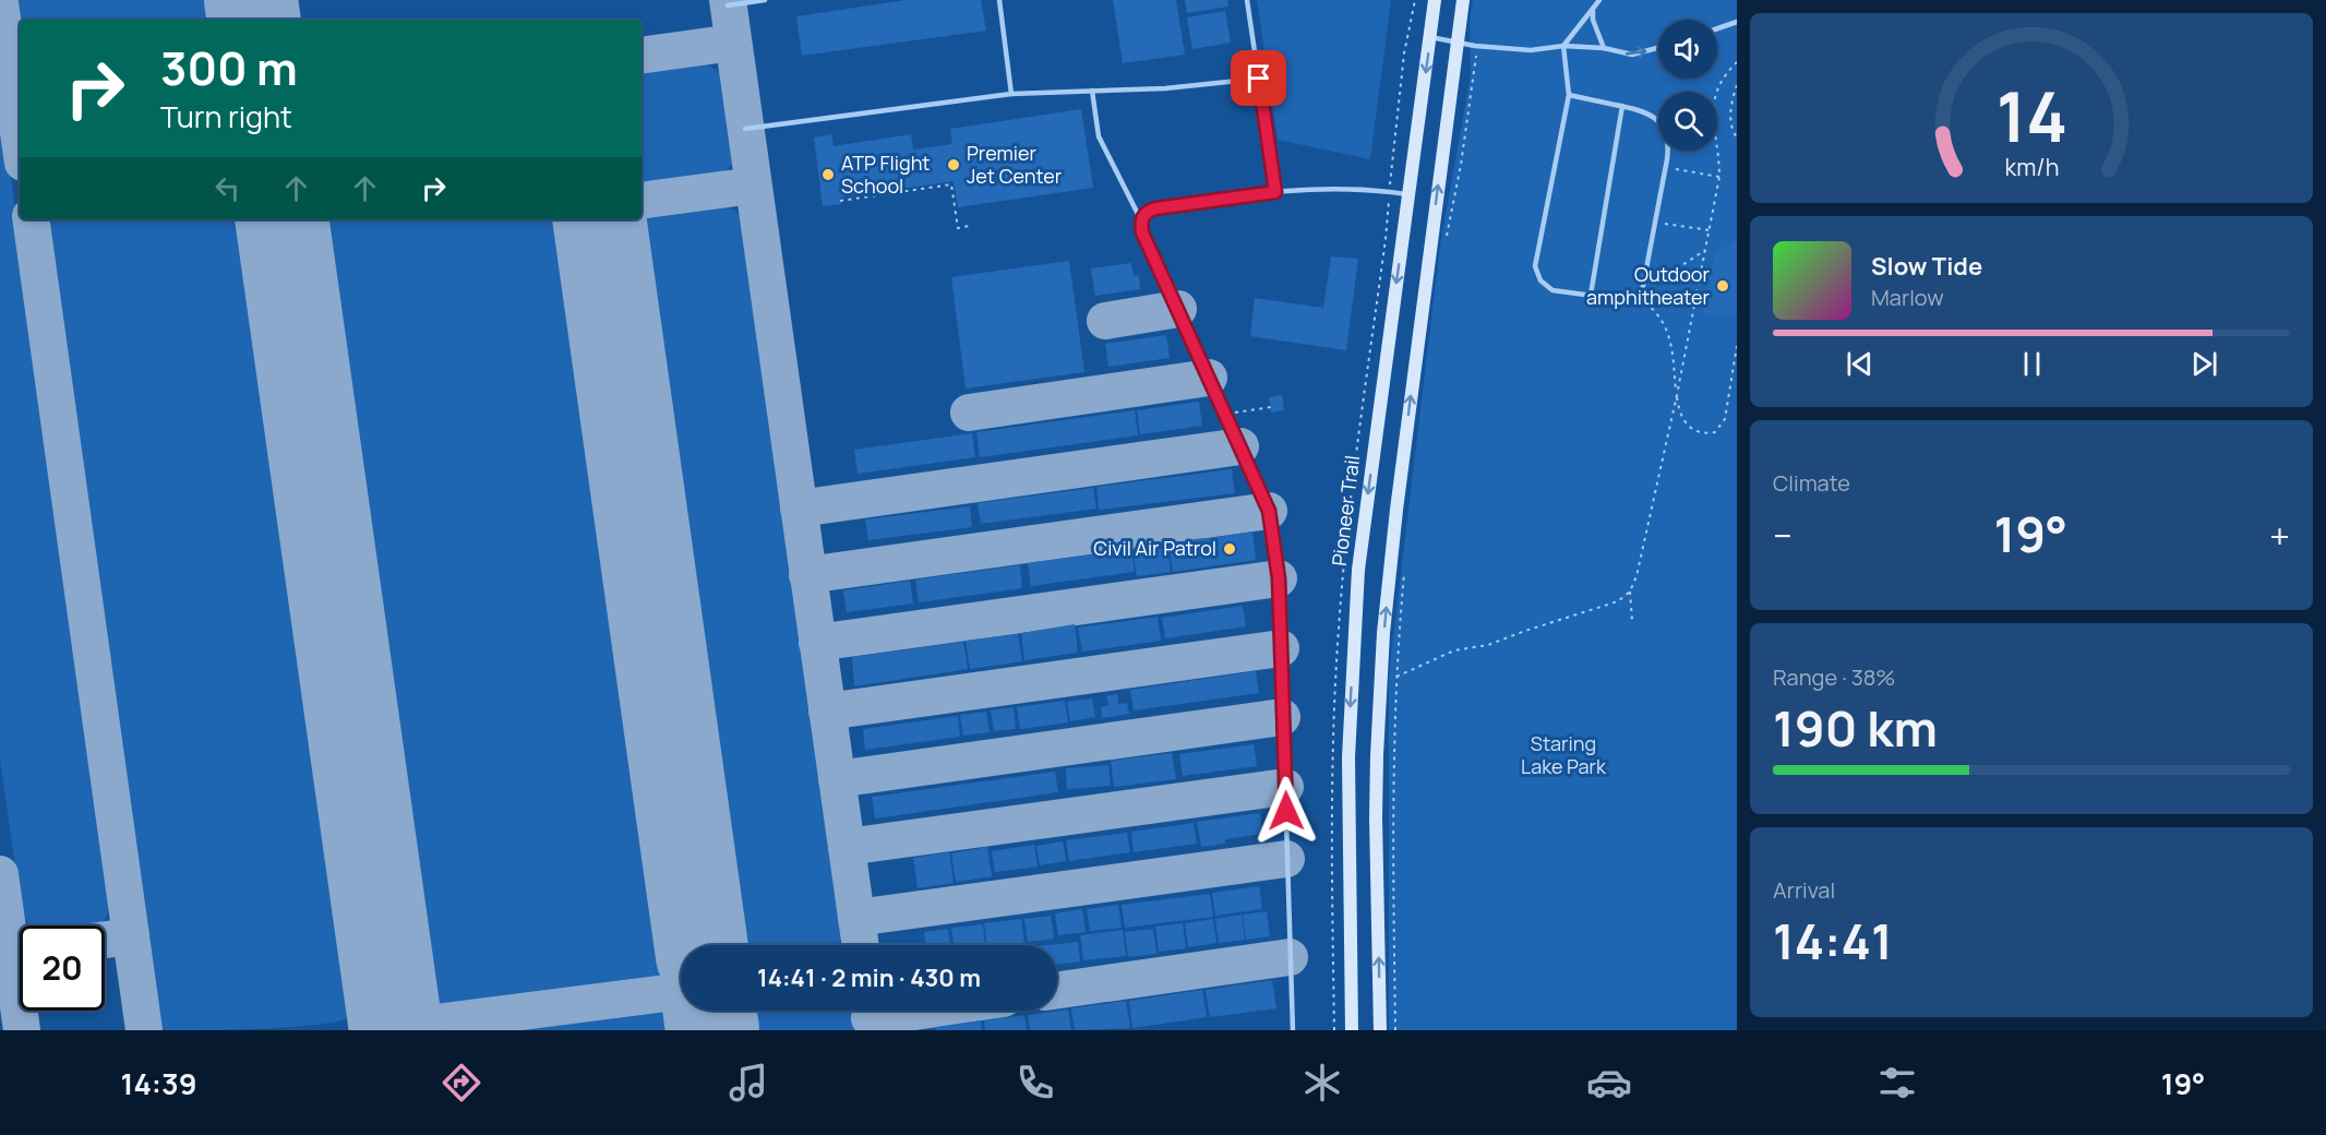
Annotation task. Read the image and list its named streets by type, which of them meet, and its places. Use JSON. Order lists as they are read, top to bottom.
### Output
{
  "streets": {
    "main road": ["Pioneer Trail"]
  },
  "parks": ["Staring Lake Park"],
  "places": [
    "Premier Jet Center",
    "ATP Flight School",
    "Outdoor amphitheater",
    "Civil Air Patrol"
  ],
  "page": {
    "turn": ["300 m", "Turn right"],
    "song": ["Slow Tide", "Marlow"],
    "tile": [
      "Climate",
      ["Range · 38%", "190 km"],
      ["Arrival", "14:41"]
    ],
    "heat": ["−", "19°", "+"],
    "limit": "20",
    "trip": "14:41 · 2 min · 430 m",
    "tabs": ["14:39", "19°"],
    "gauge": ["14", "km/h"]
  }
}
